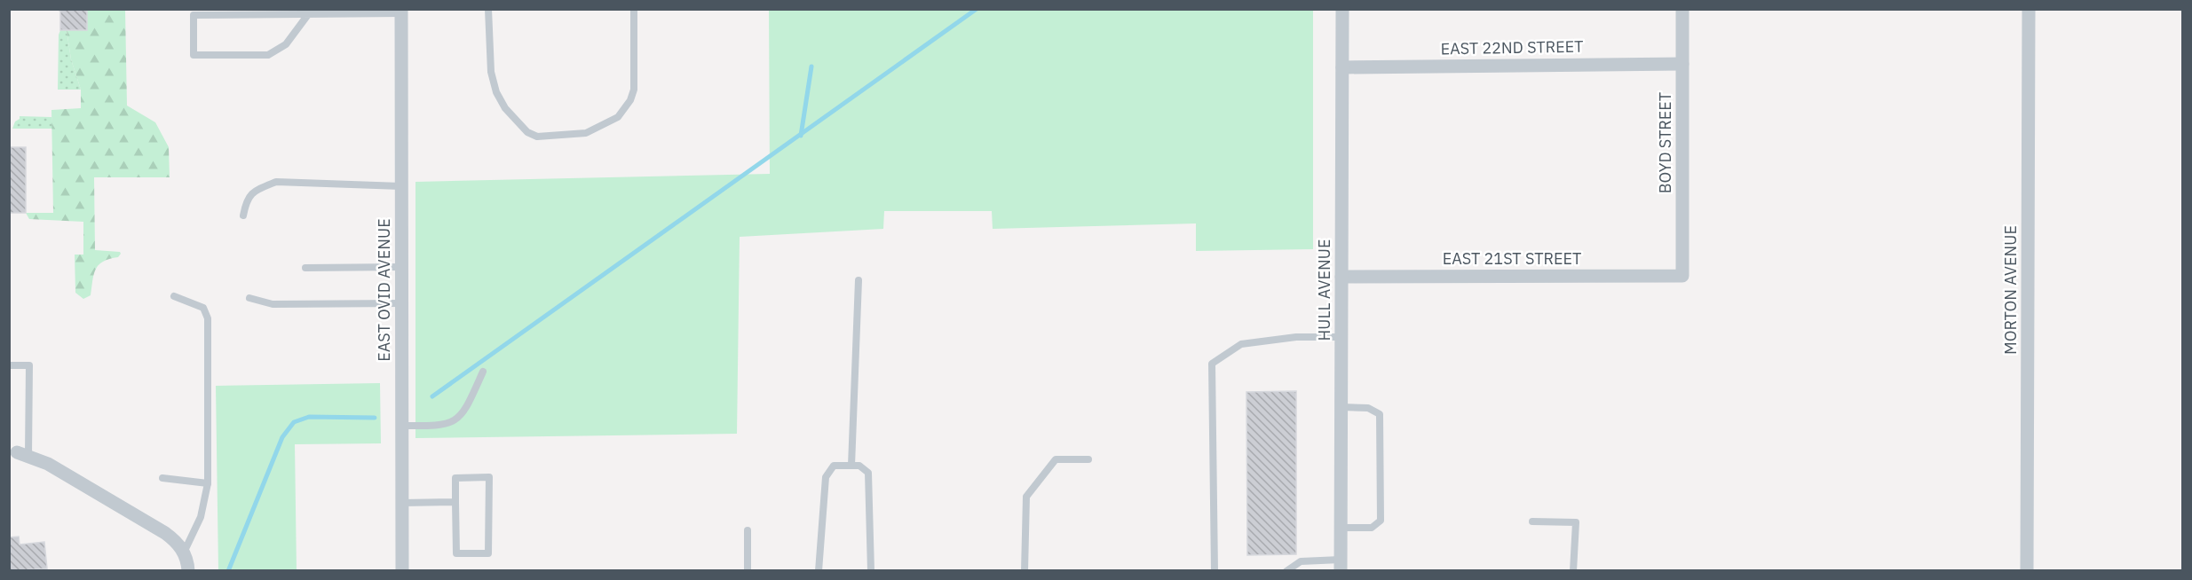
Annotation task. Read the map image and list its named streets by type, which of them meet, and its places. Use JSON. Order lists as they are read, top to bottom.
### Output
{
  "streets": {
    "street": [
      "EAST 22ND STREET",
      "BOYD STREET",
      "EAST 21ST STREET",
      "EAST OVID AVENUE",
      "HULL AVENUE",
      "MORTON AVENUE"
    ]
  },
  "crossings": [
    ["EAST 22ND STREET", "BOYD STREET"],
    ["EAST 22ND STREET", "HULL AVENUE"],
    ["BOYD STREET", "EAST 21ST STREET"],
    ["EAST 21ST STREET", "HULL AVENUE"]
  ]
}
